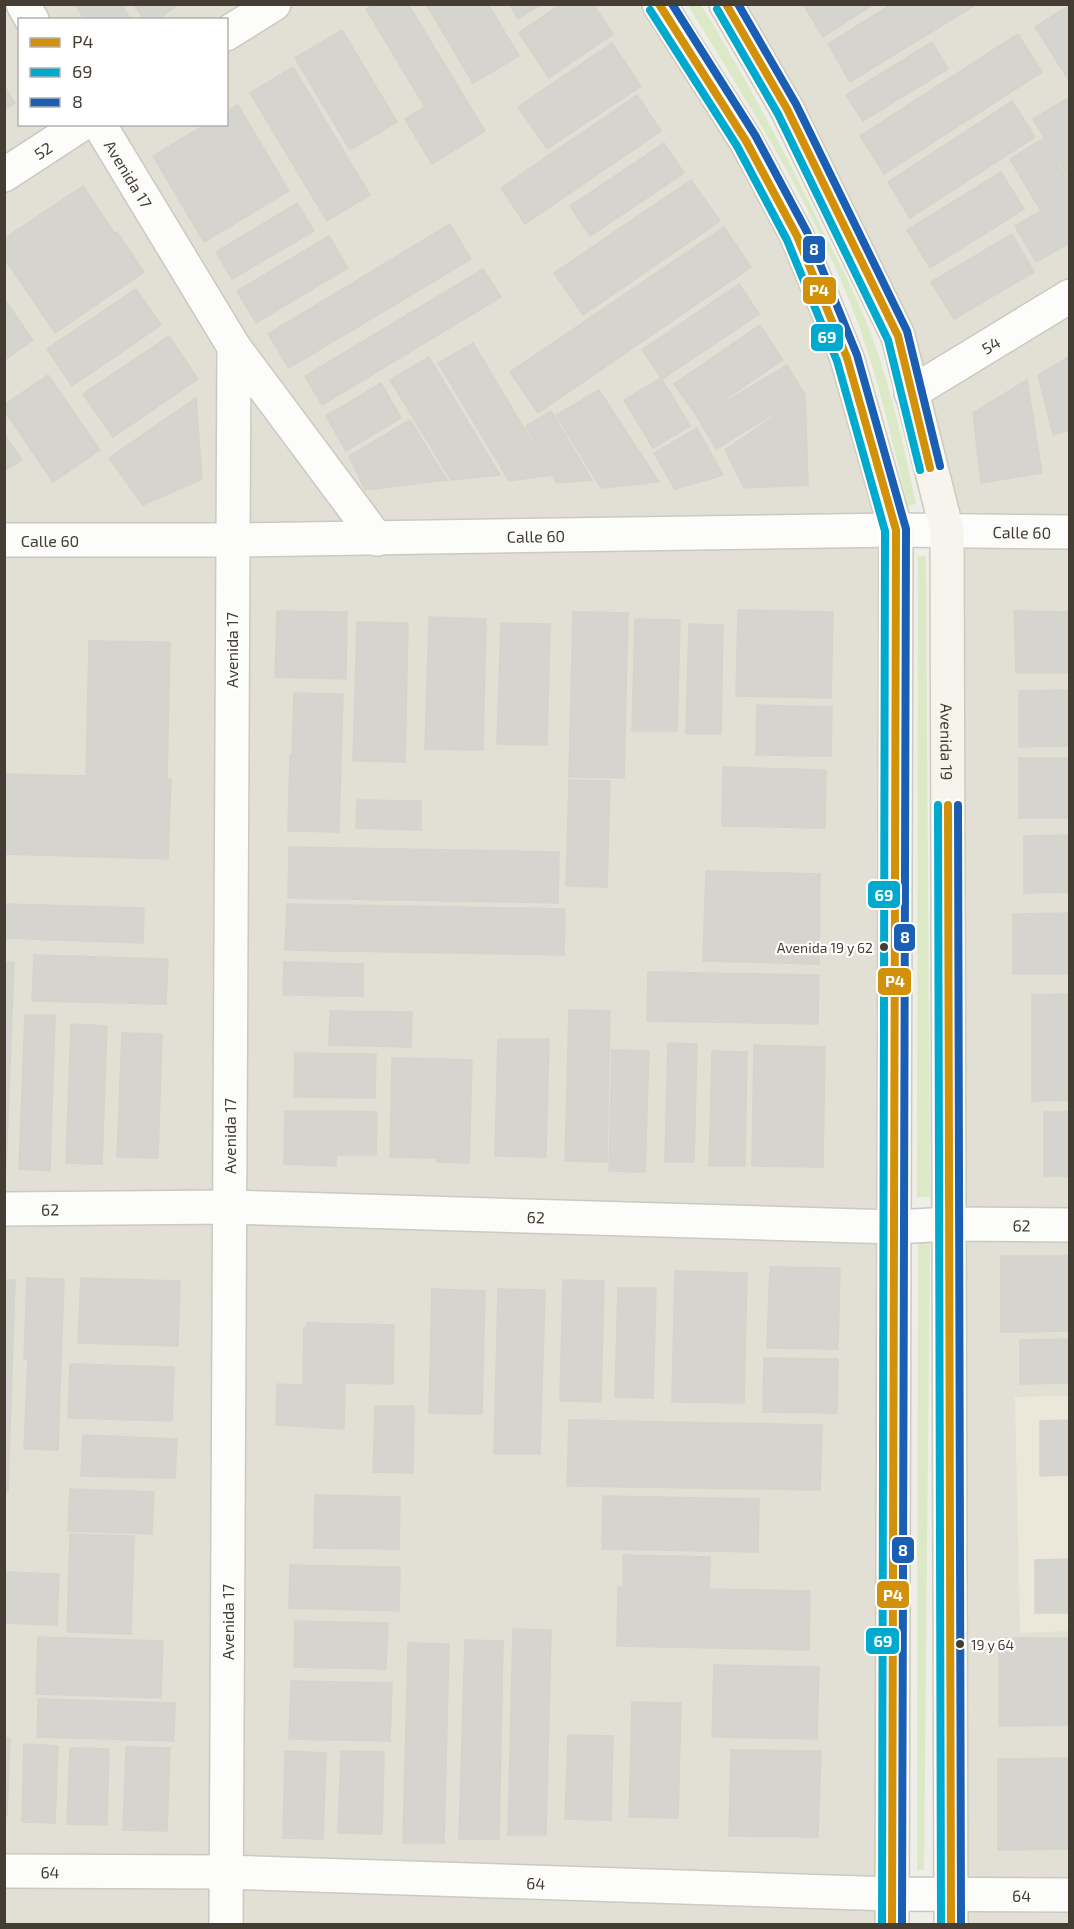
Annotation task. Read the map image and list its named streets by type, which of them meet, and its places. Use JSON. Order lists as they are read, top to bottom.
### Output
{
  "streets": {
    "main road": ["Avenida 19"],
    "street": [
      "52",
      "Avenida 17",
      "54",
      "Calle 60",
      "62",
      "64"
    ]
  },
  "crossings": [
    ["Avenida 17", "Calle 60"],
    ["Avenida 17", "62"],
    ["Avenida 17", "64"],
    ["54", "Avenida 19"],
    ["Calle 60", "Avenida 19"],
    ["Avenida 19", "62"],
    ["Avenida 19", "64"]
  ],
  "places": ["Avenida 19 y 62", "19 y 64"],
  "lines": ["transit line P4", "transit line 8", "transit line 69"],
  "legend": ["P4", "69", "8"]
}
